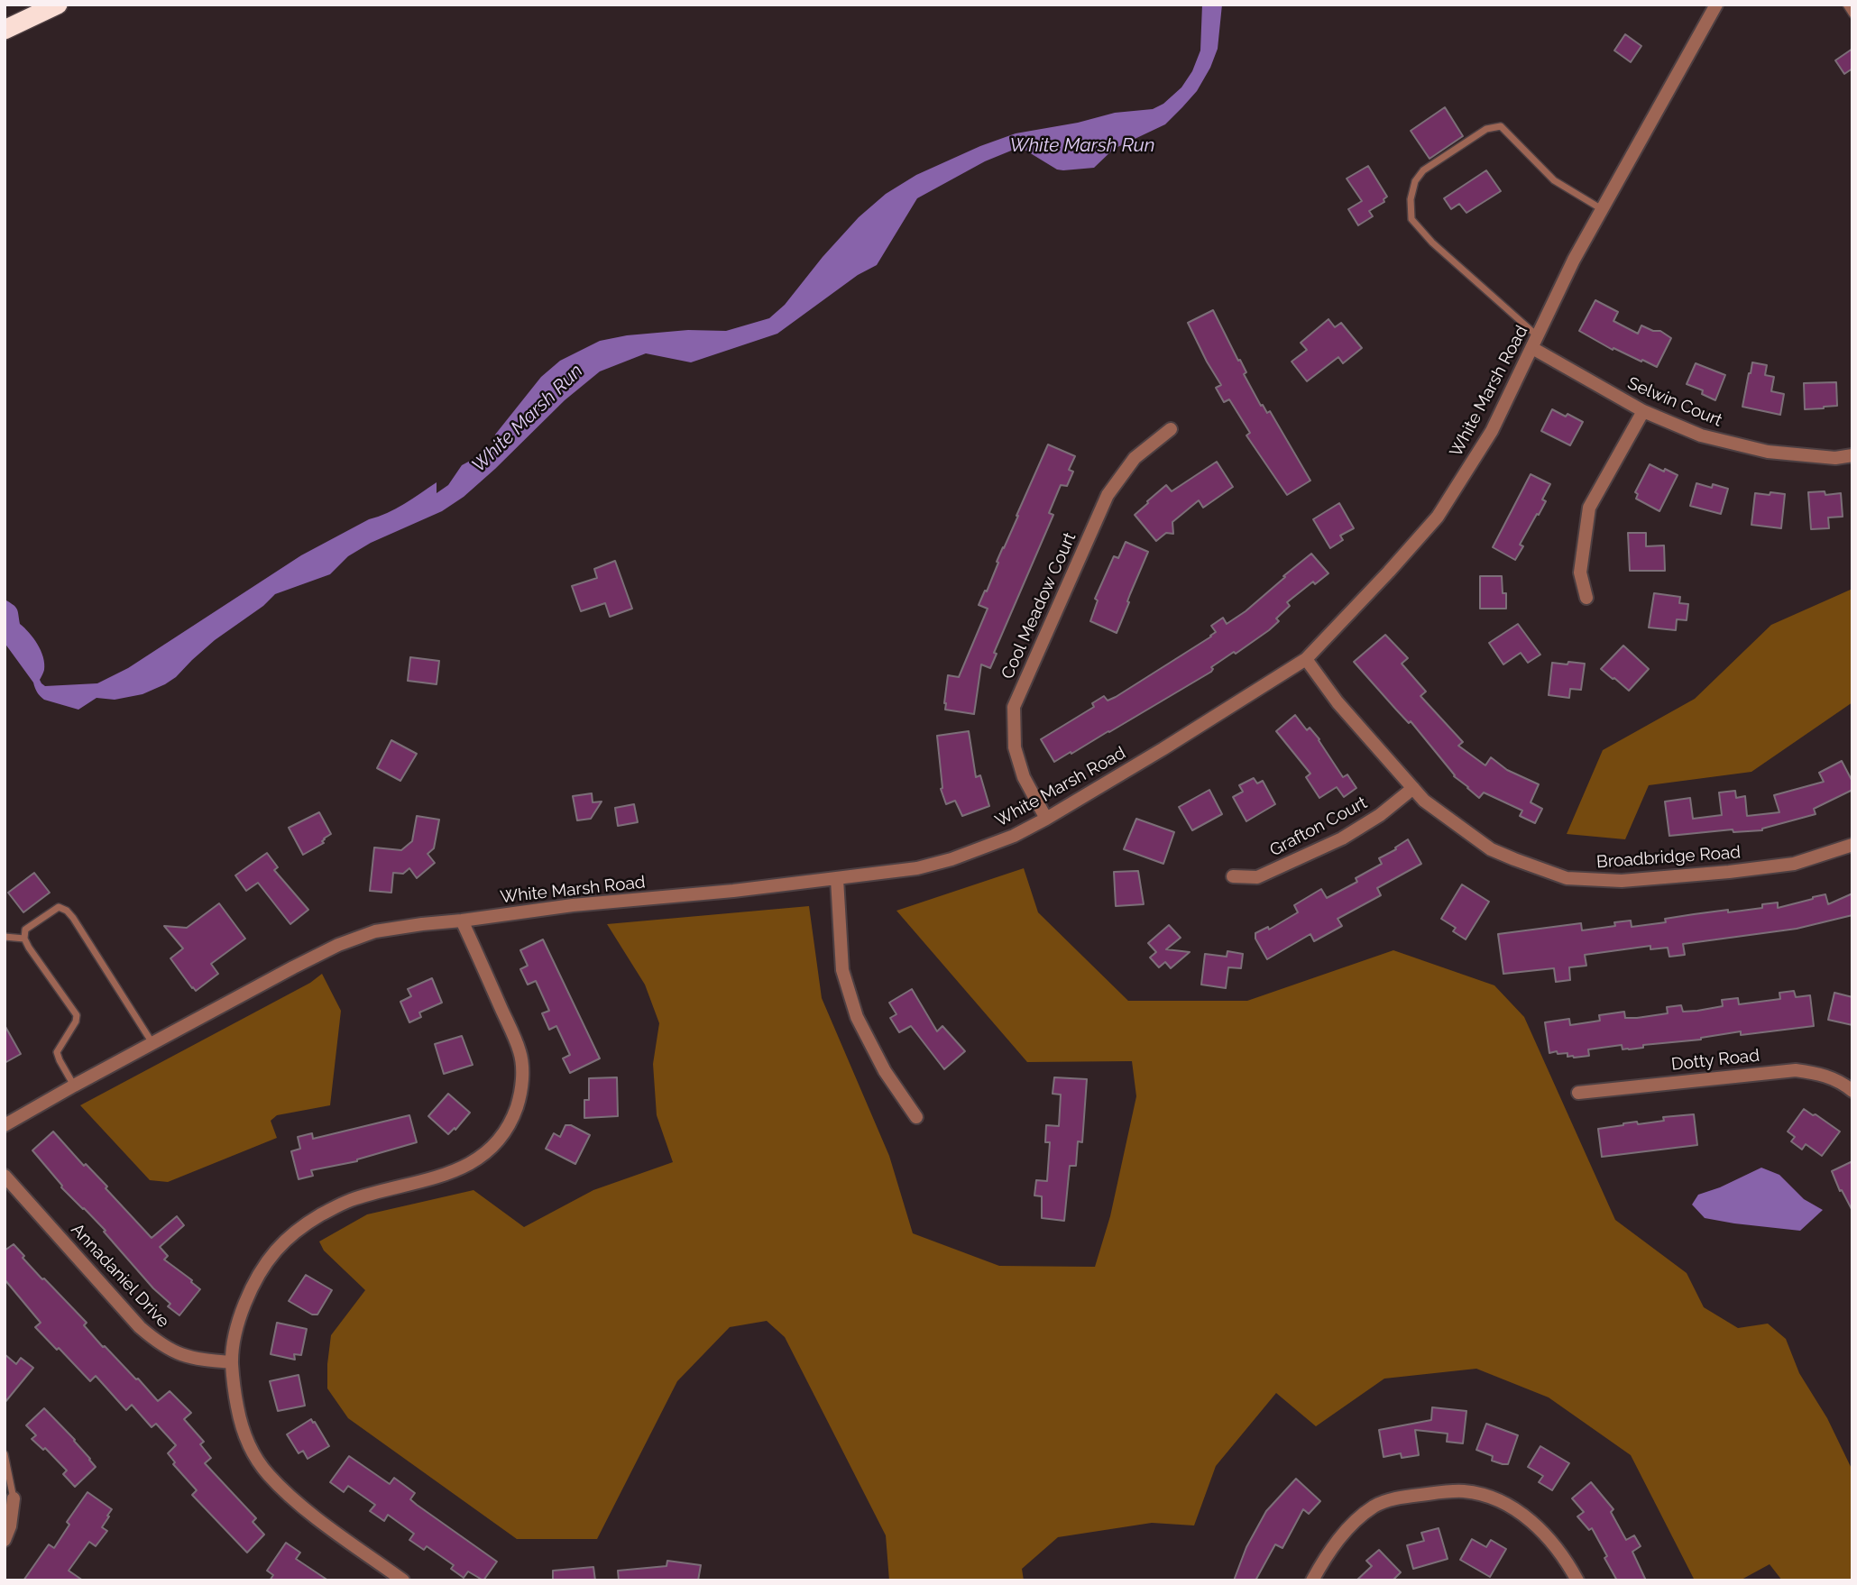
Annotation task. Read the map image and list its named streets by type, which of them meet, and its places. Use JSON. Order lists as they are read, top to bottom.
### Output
{
  "streets": {
    "street": [
      "White Marsh Road",
      "Selwin Court",
      "Cool Meadow Court",
      "Grafton Court",
      "Broadbridge Road",
      "Dotty Road",
      "Annadaniel Drive"
    ]
  },
  "crossings": [
    ["White Marsh Road", "Selwin Court"],
    ["White Marsh Road", "Cool Meadow Court"],
    ["White Marsh Road", "Broadbridge Road"],
    ["Grafton Court", "Broadbridge Road"]
  ],
  "water": ["White Marsh Run"]
}
